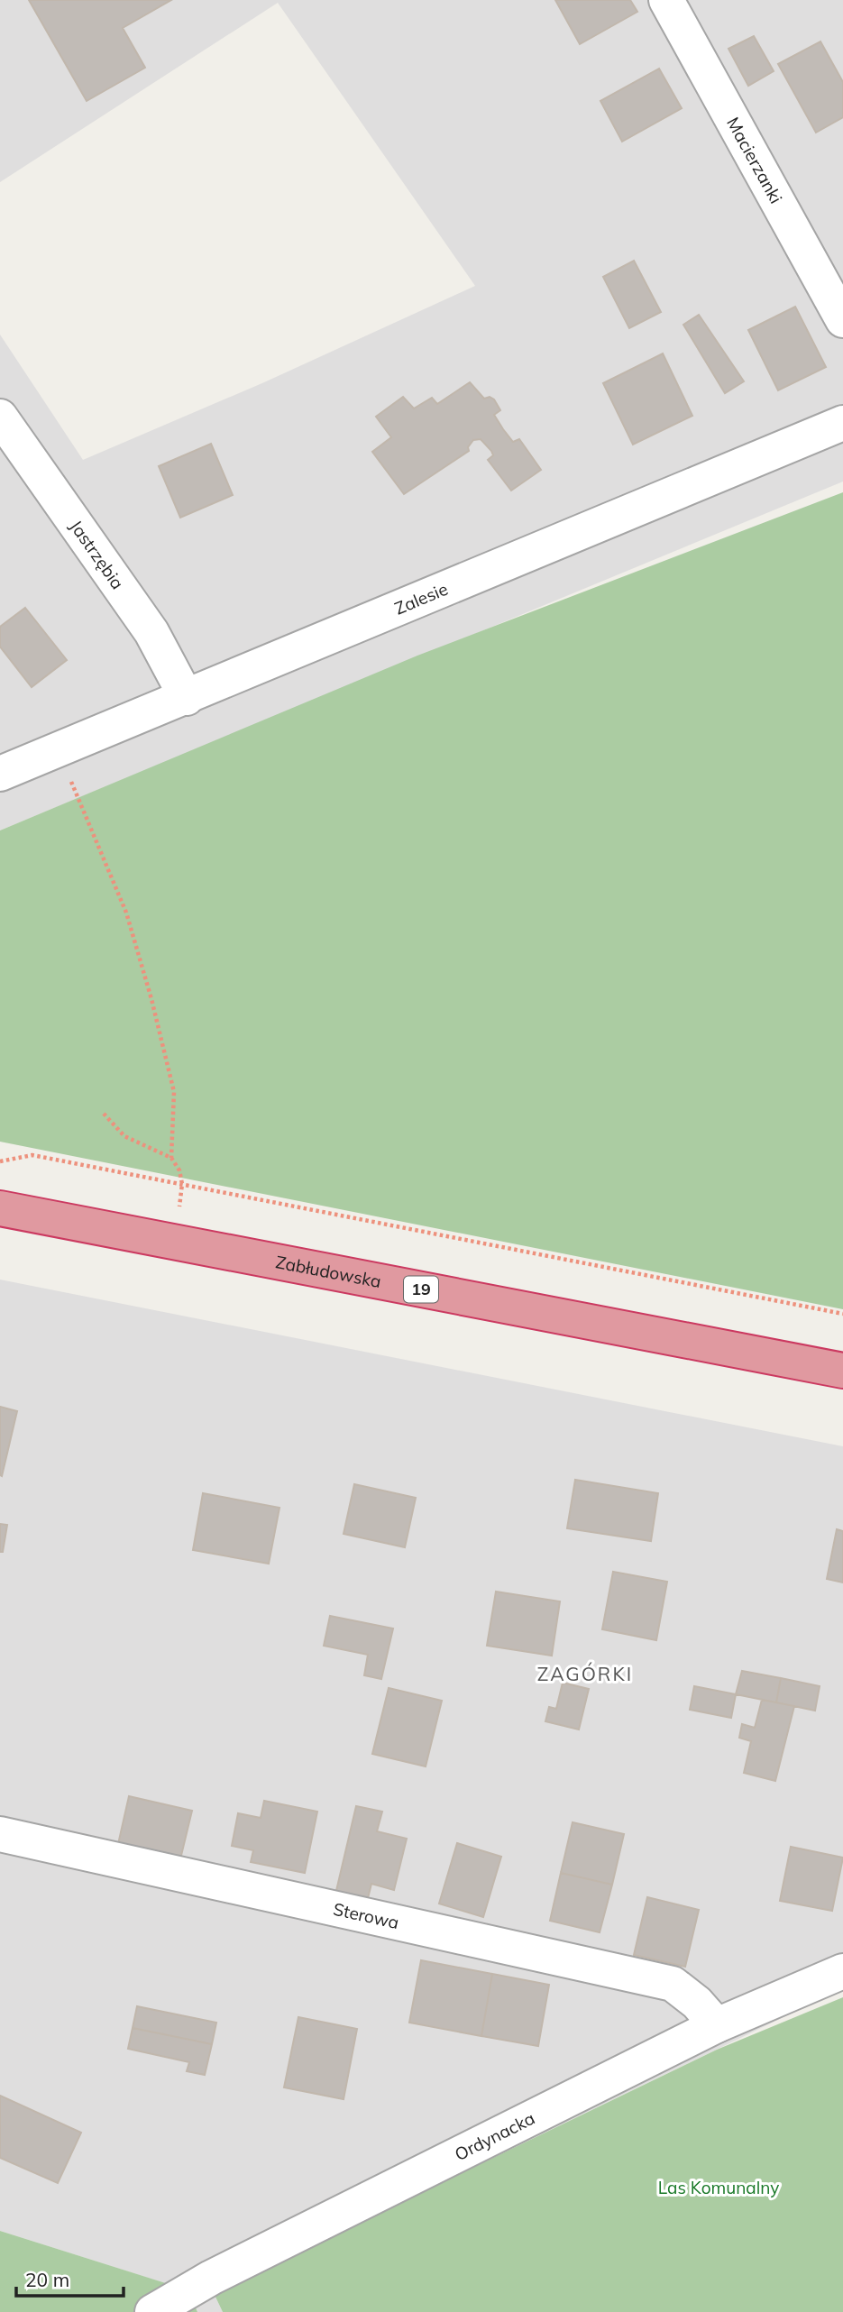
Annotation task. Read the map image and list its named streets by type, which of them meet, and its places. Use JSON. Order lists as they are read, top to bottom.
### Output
{
  "streets": {
    "highway": ["Zabłudowska", "19"],
    "street": [
      "Macierzanki",
      "Jastrzębia",
      "Zalesie",
      "Sterowa",
      "Ordynacka"
    ]
  },
  "crossings": [
    ["Jastrzębia", "Zalesie"],
    ["Sterowa", "Ordynacka"]
  ],
  "districts": ["ZAGÓRKI"],
  "parks": ["Las Komunalny"],
  "scale_bar": "20 m"
}
